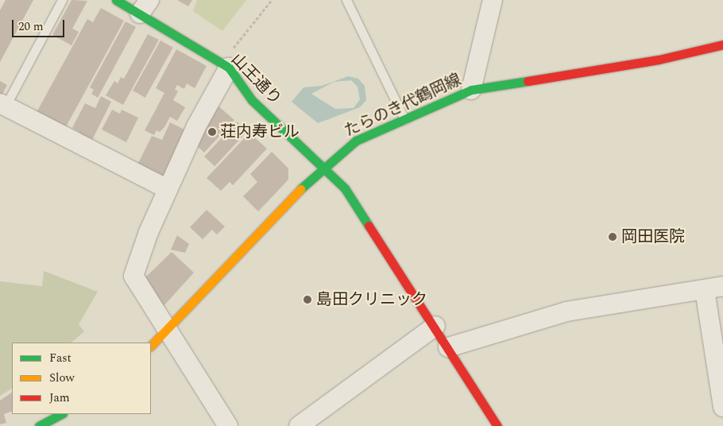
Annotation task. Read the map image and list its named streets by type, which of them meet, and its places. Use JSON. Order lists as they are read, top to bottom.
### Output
{
  "streets": {
    "main road": ["山王通り", "たらのき代鶴岡線"]
  },
  "crossings": [
    ["山王通り", "たらのき代鶴岡線"]
  ],
  "places": ["荘内寿ビル", "岡田医院", "島田クリニック"],
  "legend": ["Fast", "Slow", "Jam"],
  "scale_bar": "20 m"
}
